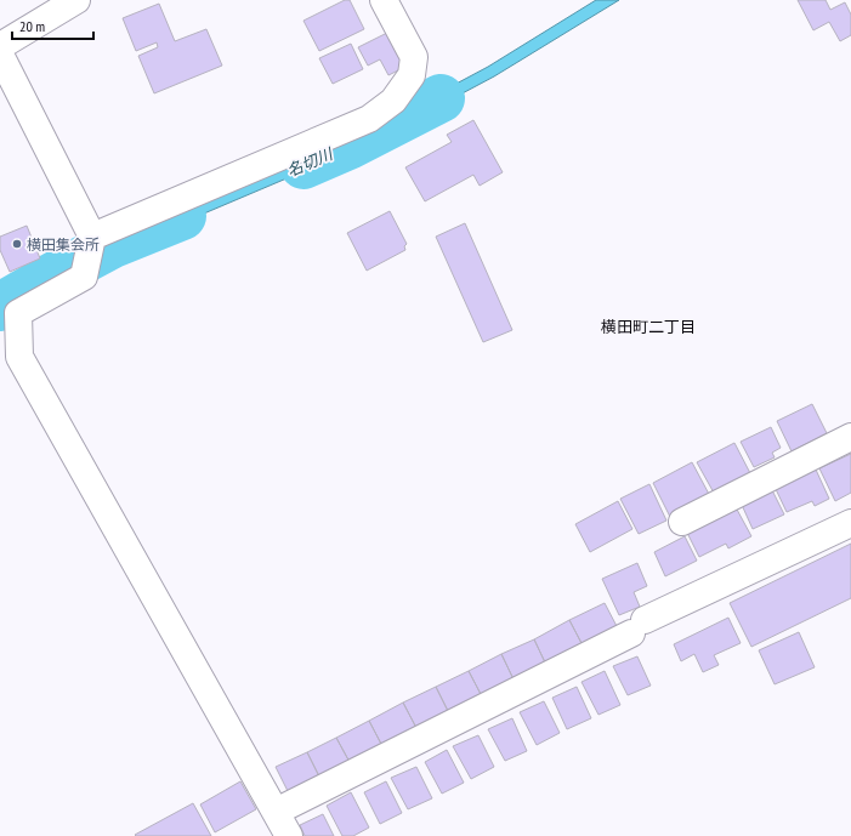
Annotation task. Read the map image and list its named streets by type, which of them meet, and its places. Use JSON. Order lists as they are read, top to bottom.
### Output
{
  "districts": ["横田町二丁目"],
  "water": ["名切川"],
  "places": ["横田集会所"],
  "scale_bar": "20 m"
}
